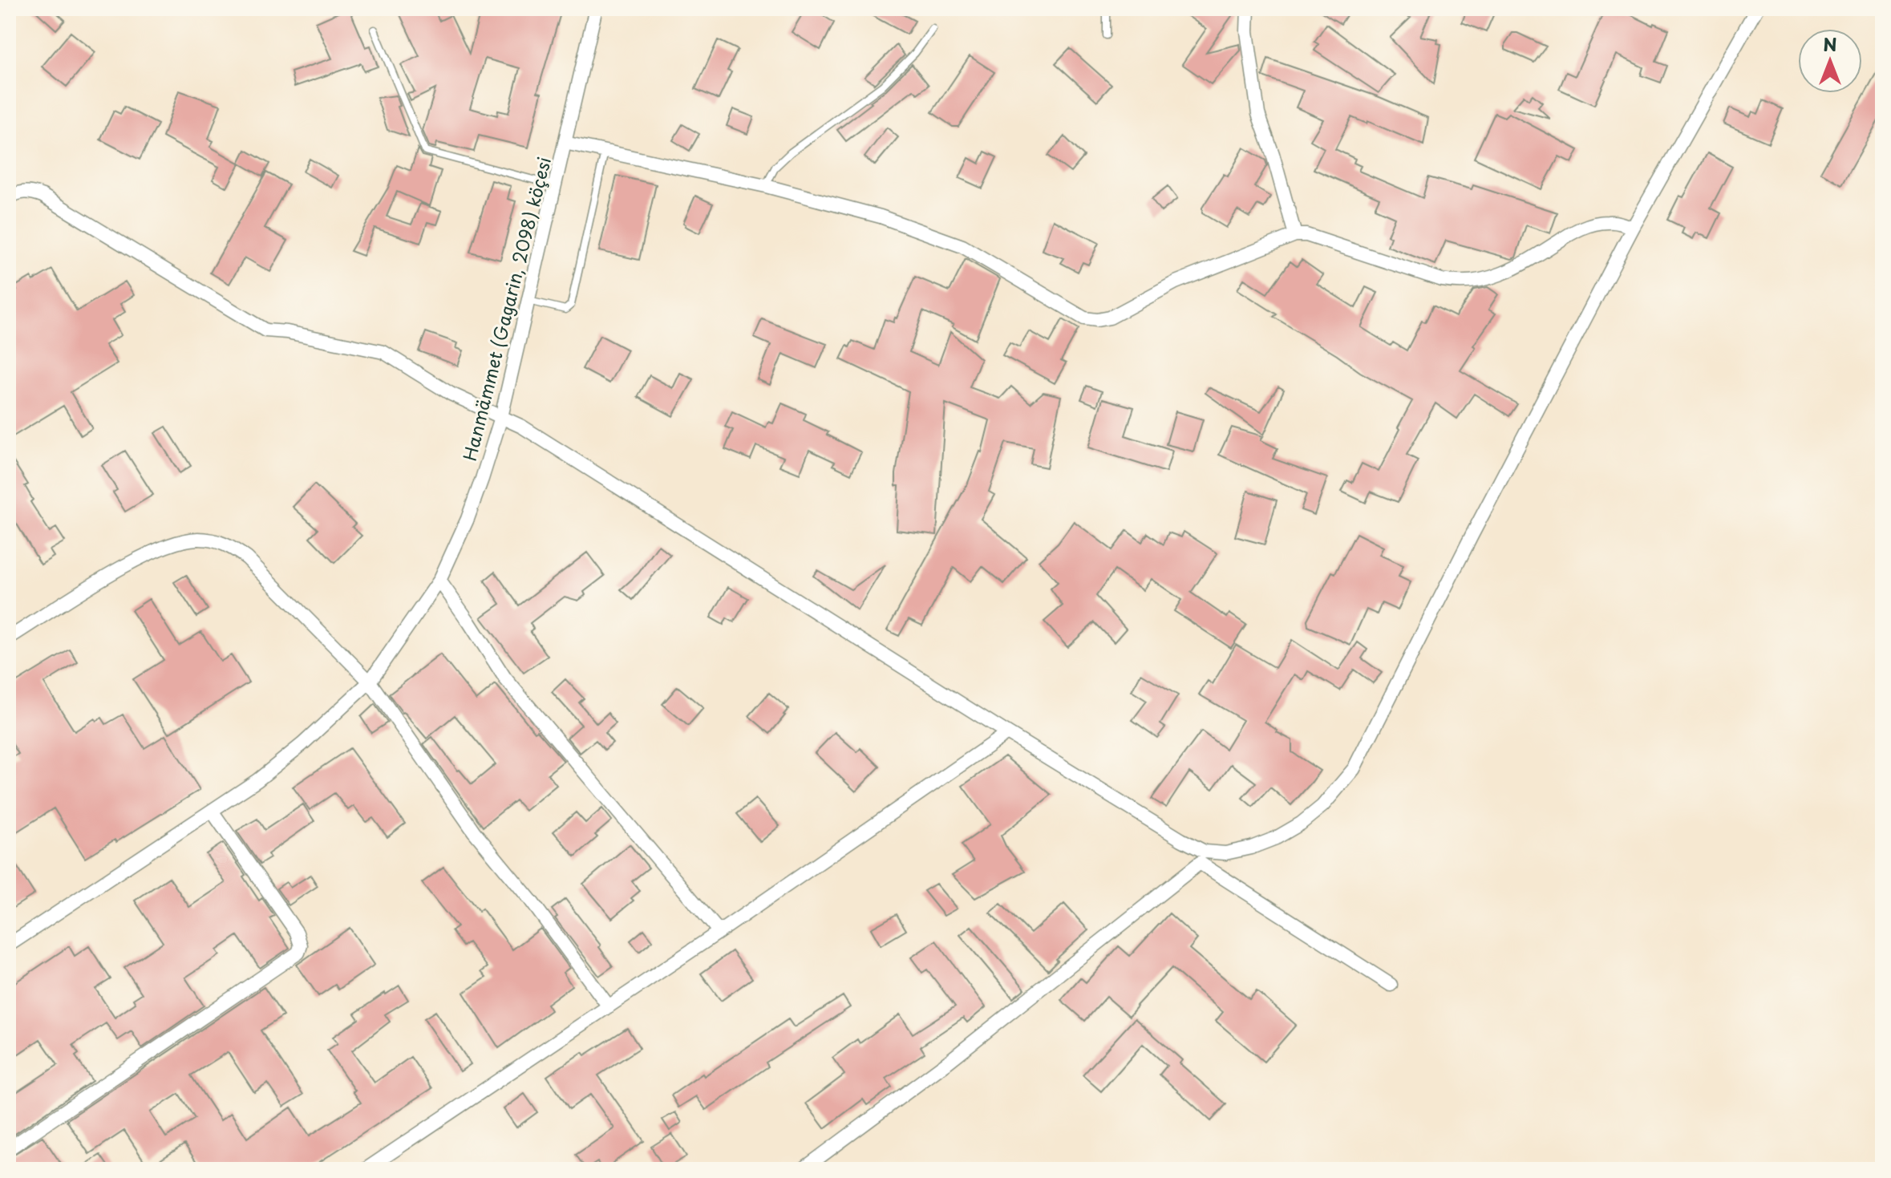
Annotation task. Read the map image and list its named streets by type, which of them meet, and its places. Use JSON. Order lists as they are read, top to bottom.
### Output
{
  "streets": {
    "street": ["Hanmämmet (Gagarin, 2098) köçesi"]
  },
  "north": "top"
}
